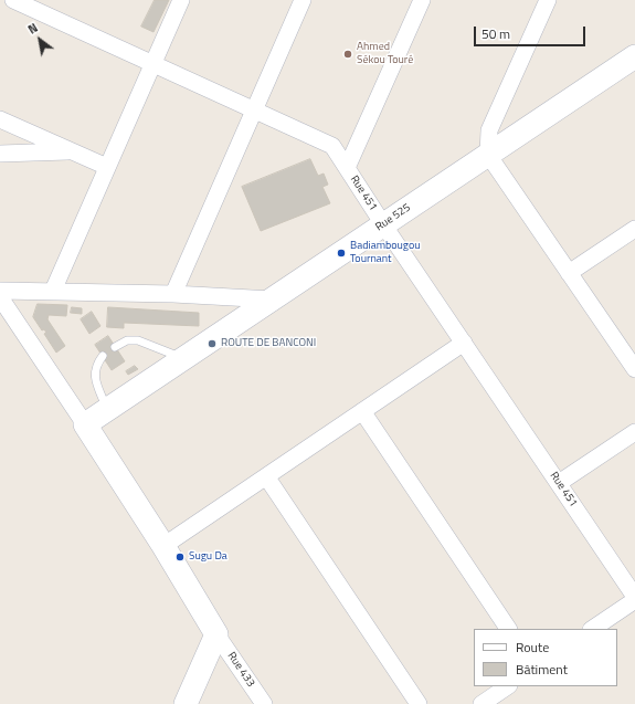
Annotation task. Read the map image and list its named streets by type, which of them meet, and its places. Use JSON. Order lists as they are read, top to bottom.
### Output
{
  "streets": {
    "main road": ["Rue 525"],
    "street": ["Rue 451", "Rue 433"]
  },
  "crossings": [
    ["Rue 451", "Rue 525"]
  ],
  "places": [
    "Ahmed Sékou Touré",
    "Badiambougou Tournant",
    "ROUTE DE BANCONI",
    "Sugu Da"
  ],
  "legend": ["Route", "Bâtiment"],
  "scale_bar": "50 m",
  "north": "top left"
}
